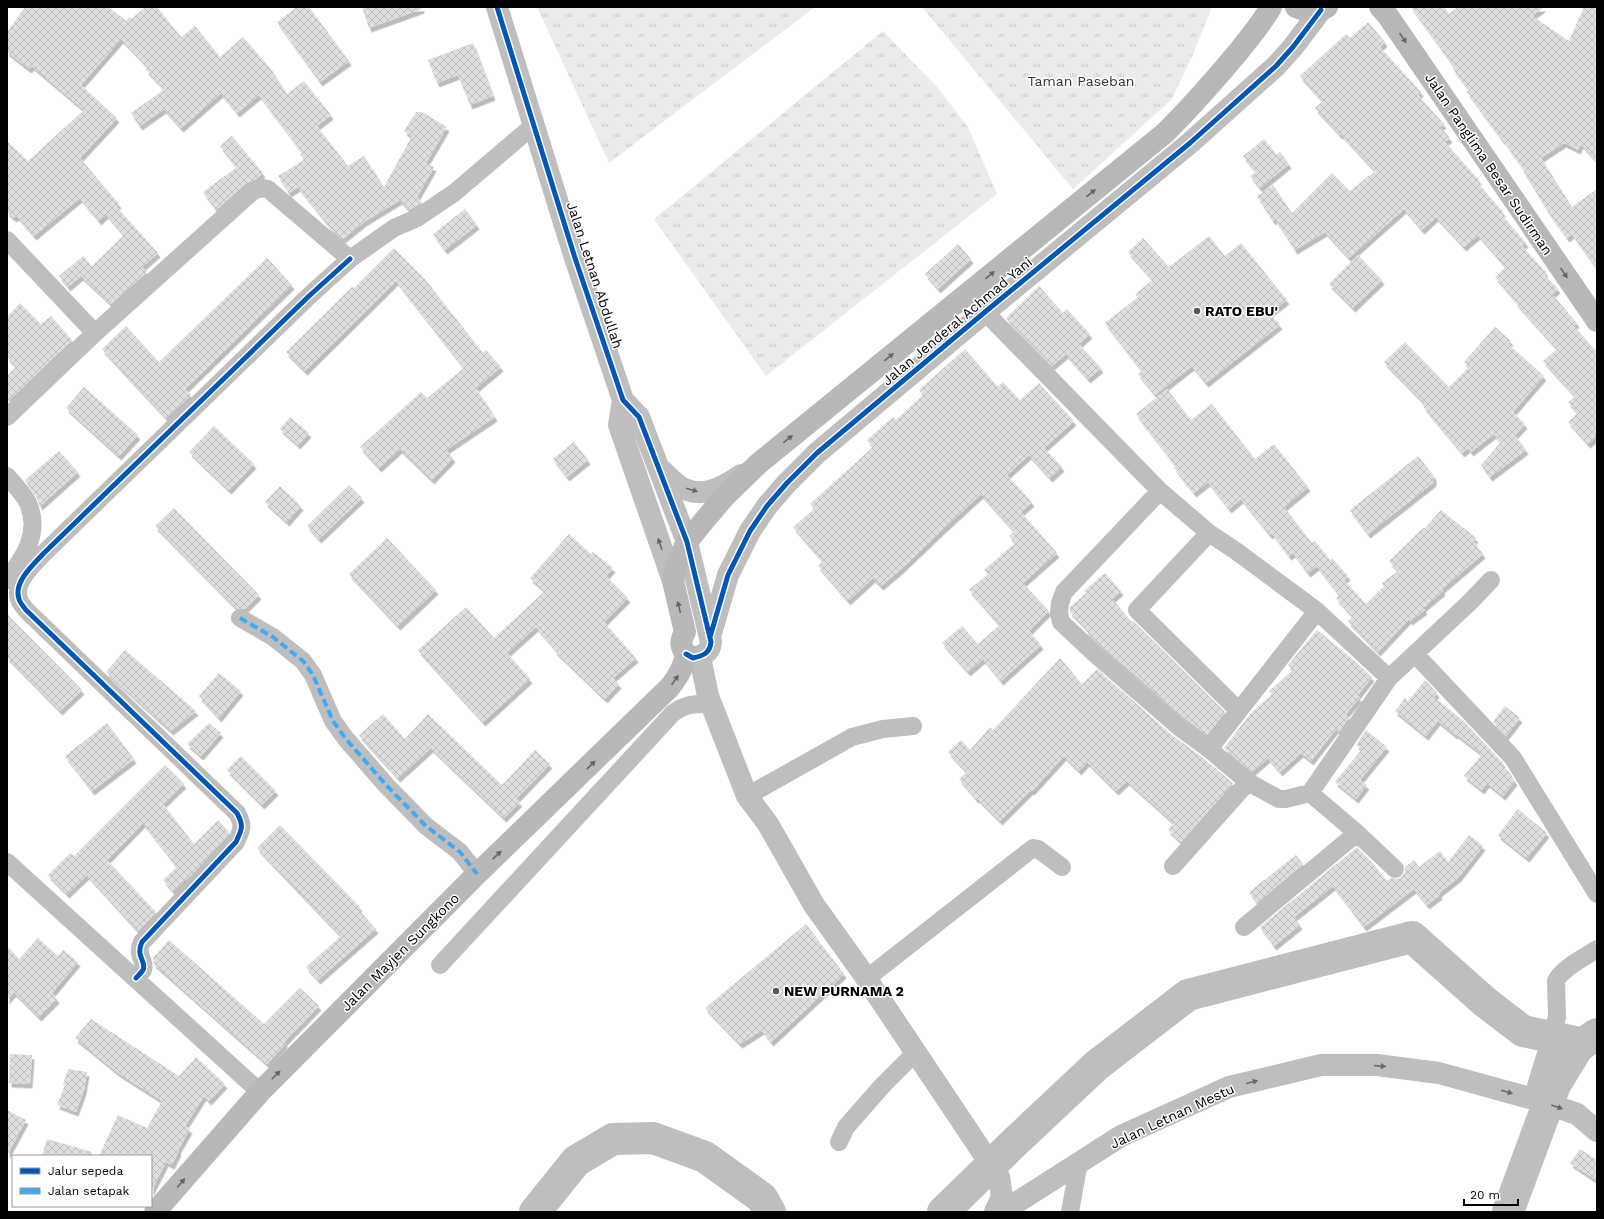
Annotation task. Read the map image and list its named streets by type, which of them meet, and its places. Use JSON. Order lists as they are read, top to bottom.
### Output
{
  "streets": {
    "main road": ["Jalan Panglima Besar Sudirman", "Jalan Jenderal Achmad Yani", "Jalan Mayjen Sungkono"],
    "street": ["Jalan Letnan Abdullah", "Jalan Letnan Mestu"]
  },
  "crossings": [
    ["Jalan Letnan Abdullah", "Jalan Jenderal Achmad Yani"],
    ["Jalan Letnan Abdullah", "Jalan Mayjen Sungkono"],
    ["Jalan Jenderal Achmad Yani", "Jalan Mayjen Sungkono"]
  ],
  "one_way": [
    "Jalan Panglima Besar Sudirman",
    "Jalan Jenderal Achmad Yani",
    "Jalan Mayjen Sungkono",
    "Jalan Letnan Mestu"
  ],
  "parks": ["Taman Paseban"],
  "places": ["RATO EBU'", "NEW PURNAMA 2"],
  "legend": ["Jalur sepeda", "Jalan setapak"],
  "scale_bar": "20 m"
}
